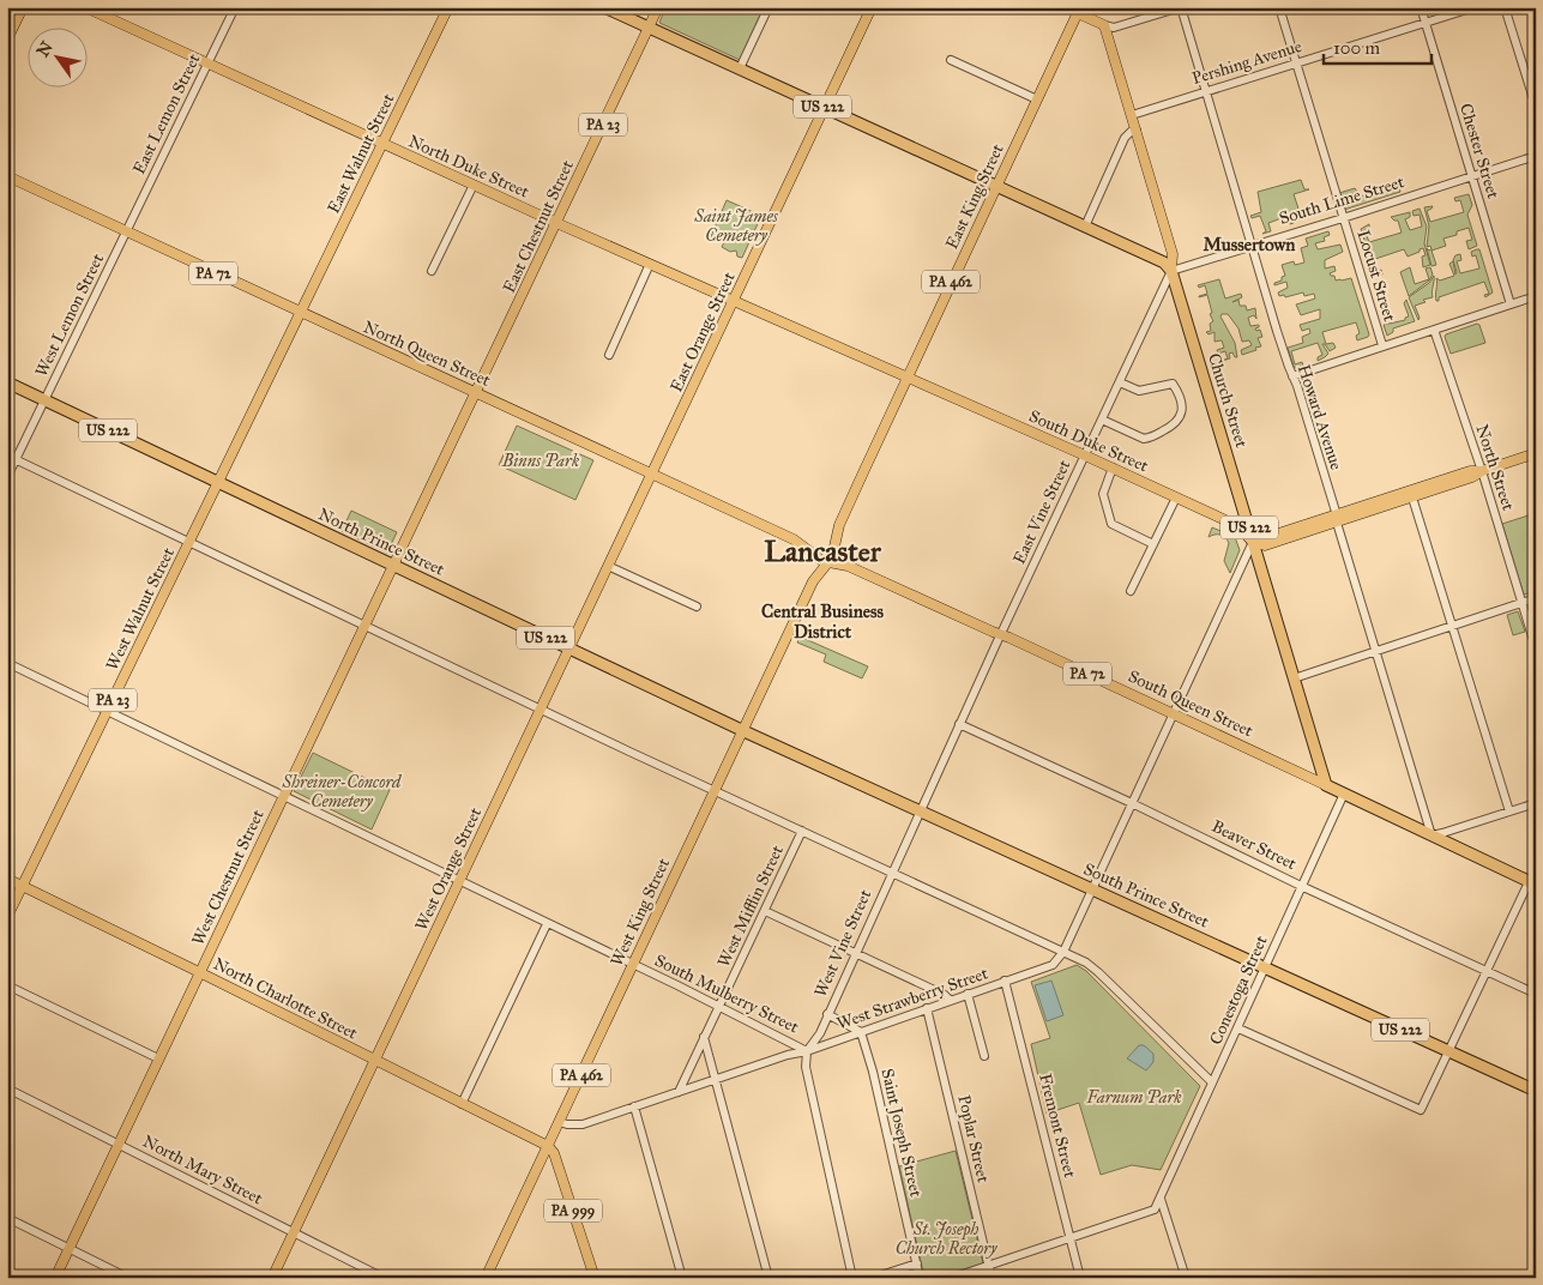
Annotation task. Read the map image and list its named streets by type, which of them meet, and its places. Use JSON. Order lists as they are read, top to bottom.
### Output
{
  "streets": {
    "highway": [
      "US 222",
      "Church Street",
      "North Prince Street",
      "South Queen Street",
      "South Prince Street"
    ],
    "main road": [
      "PA 23",
      "East Walnut Street",
      "North Duke Street",
      "East King Street",
      "East Chestnut Street",
      "PA 72",
      "PA 462",
      "East Orange Street",
      "North Queen Street",
      "South Duke Street",
      "West Walnut Street",
      "West Orange Street",
      "West Chestnut Street",
      "West King Street",
      "North Charlotte Street",
      "PA 999"
    ],
    "street": [
      "Pershing Avenue",
      "East Lemon Street",
      "Chester Street",
      "South Lime Street",
      "Locust Street",
      "West Lemon Street",
      "Howard Avenue",
      "North Street",
      "East Vine Street",
      "Beaver Street",
      "West Mifflin Street",
      "West Vine Street",
      "Conestoga Street",
      "South Mulberry Street",
      "West Strawberry Street",
      "Fremont Street",
      "Saint Joseph Street",
      "Poplar Street",
      "North Mary Street"
    ]
  },
  "crossings": [
    ["Pershing Avenue", "Chester Street"],
    ["Pershing Avenue", "Locust Street"],
    ["Pershing Avenue", "Church Street"],
    ["Pershing Avenue", "Howard Avenue"],
    ["US 222", "East King Street"],
    ["US 222", "South Lime Street"],
    ["US 222", "East Chestnut Street"],
    ["US 222", "East Orange Street"],
    ["US 222", "Church Street"],
    ["US 222", "East Vine Street"],
    ["East Lemon Street", "North Duke Street"],
    ["East Lemon Street", "West Lemon Street"],
    ["East Lemon Street", "North Queen Street"],
    ["Chester Street", "South Lime Street"],
    ["East Walnut Street", "North Duke Street"],
    ["East Walnut Street", "North Queen Street"],
    ["East Walnut Street", "West Walnut Street"],
    ["North Duke Street", "East King Street"],
    ["North Duke Street", "East Chestnut Street"],
    ["North Duke Street", "East Orange Street"],
    ["North Duke Street", "South Duke Street"],
    ["East King Street", "North Queen Street"],
    ["East King Street", "South Duke Street"],
    ["East King Street", "South Queen Street"],
    ["East King Street", "West King Street"],
    ["South Lime Street", "Locust Street"],
    ["South Lime Street", "Church Street"],
    ["South Lime Street", "Howard Avenue"],
    ["South Lime Street", "East Vine Street"],
    ["East Chestnut Street", "North Queen Street"],
    ["East Chestnut Street", "West Chestnut Street"],
    ["West Lemon Street", "North Queen Street"],
    ["West Lemon Street", "North Prince Street"],
    ["East Orange Street", "North Queen Street"],
    ["East Orange Street", "West Orange Street"],
    ["North Queen Street", "West Walnut Street"],
    ["North Queen Street", "South Queen Street"],
    ["North Queen Street", "West Orange Street"],
    ["North Queen Street", "West Chestnut Street"],
    ["North Queen Street", "West King Street"],
    ["Church Street", "South Duke Street"],
    ["Church Street", "East Vine Street"],
    ["Church Street", "South Queen Street"],
    ["Howard Avenue", "South Queen Street"],
    ["South Duke Street", "East Vine Street"],
    ["East Vine Street", "South Queen Street"],
    ["East Vine Street", "West Vine Street"],
    ["North Prince Street", "West Walnut Street"],
    ["North Prince Street", "West Orange Street"],
    ["North Prince Street", "West Chestnut Street"],
    ["North Prince Street", "South Prince Street"],
    ["North Prince Street", "West King Street"],
    ["West Walnut Street", "South Mulberry Street"],
    ["West Walnut Street", "North Charlotte Street"],
    ["South Queen Street", "West King Street"],
    ["South Queen Street", "West Vine Street"],
    ["South Queen Street", "Conestoga Street"],
    ["Beaver Street", "West Vine Street"],
    ["Beaver Street", "Conestoga Street"],
    ["West Orange Street", "South Mulberry Street"],
    ["West Orange Street", "North Charlotte Street"],
    ["West Orange Street", "North Mary Street"],
    ["West Chestnut Street", "South Mulberry Street"],
    ["West Chestnut Street", "North Charlotte Street"],
    ["West Chestnut Street", "North Mary Street"],
    ["South Prince Street", "West King Street"],
    ["South Prince Street", "West Vine Street"],
    ["South Prince Street", "Conestoga Street"],
    ["West Mifflin Street", "South Mulberry Street"],
    ["West Mifflin Street", "West Strawberry Street"],
    ["West King Street", "South Mulberry Street"],
    ["West King Street", "North Charlotte Street"],
    ["West King Street", "West Strawberry Street"],
    ["West King Street", "PA 999"],
    ["West Vine Street", "South Mulberry Street"],
    ["West Vine Street", "West Strawberry Street"],
    ["South Mulberry Street", "West Strawberry Street"],
    ["North Charlotte Street", "PA 999"],
    ["West Strawberry Street", "Fremont Street"],
    ["West Strawberry Street", "Saint Joseph Street"],
    ["West Strawberry Street", "Poplar Street"]
  ],
  "districts": ["Mussertown", "Lancaster", "Central Business District"],
  "parks": [
    "Saint James Cemetery",
    "Binns Park",
    "Shreiner-Concord Cemetery",
    "Farnum Park",
    "St. Joseph Church Rectory"
  ],
  "scale_bar": "100 m",
  "north": "top left"
}
